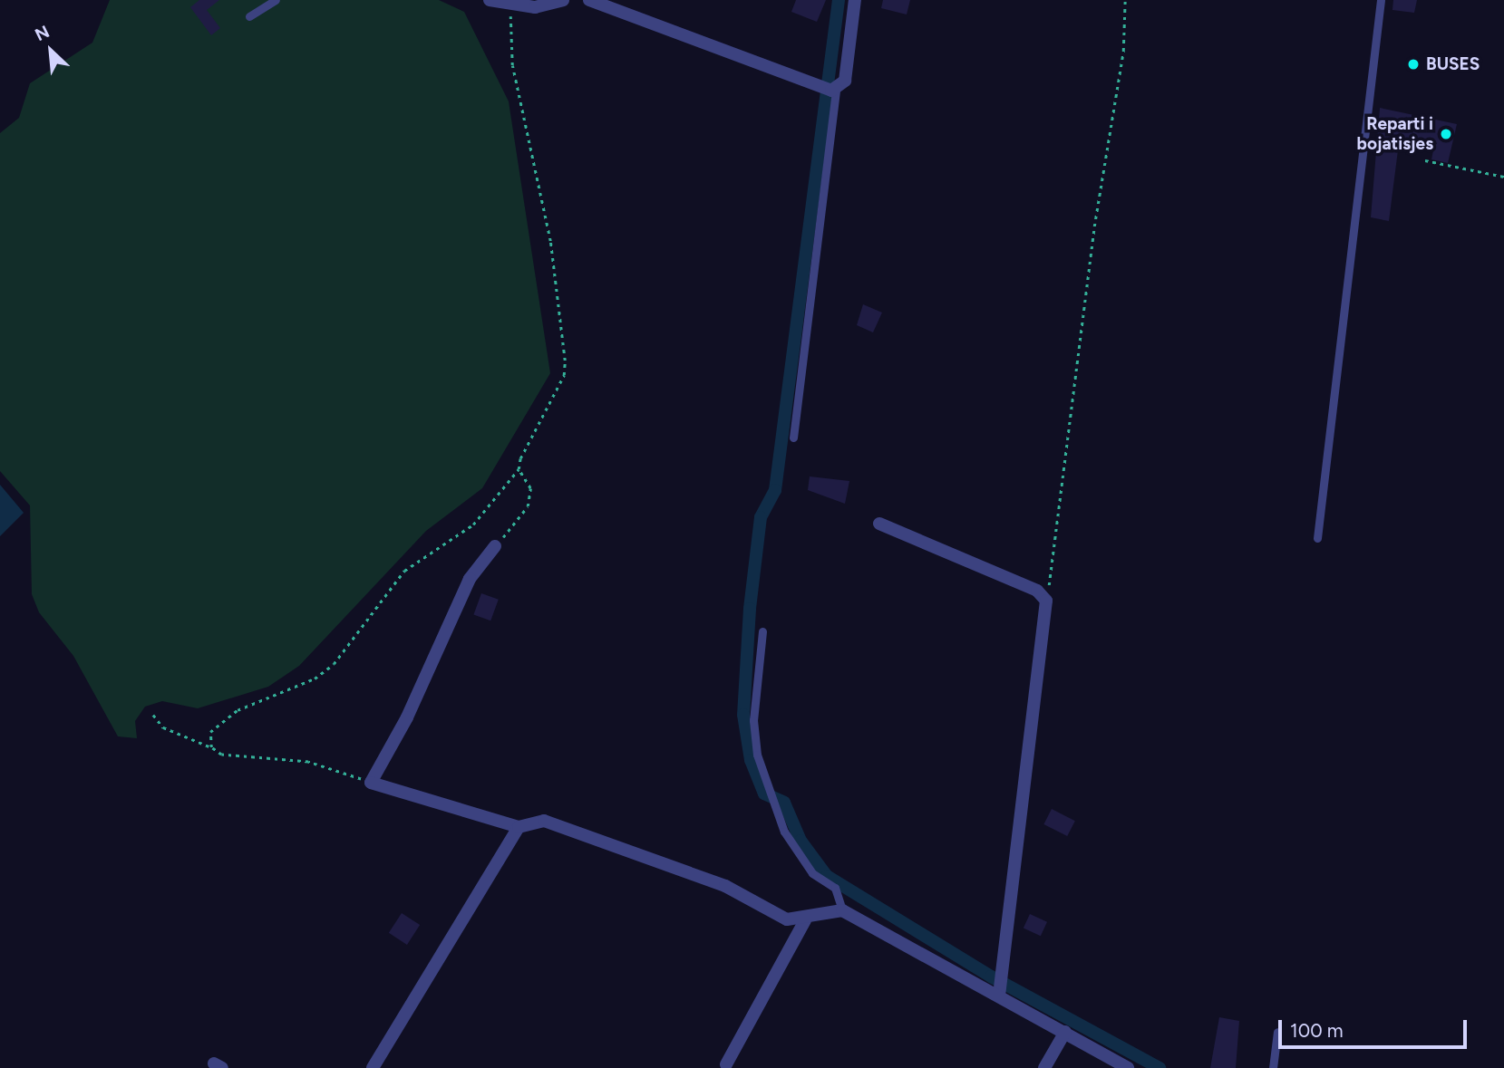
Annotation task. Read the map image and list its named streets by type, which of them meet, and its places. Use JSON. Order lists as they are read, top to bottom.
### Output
{
  "places": ["BUSES", "Reparti i bojatisjes"],
  "scale_bar": "100 m",
  "north": "top left"
}
